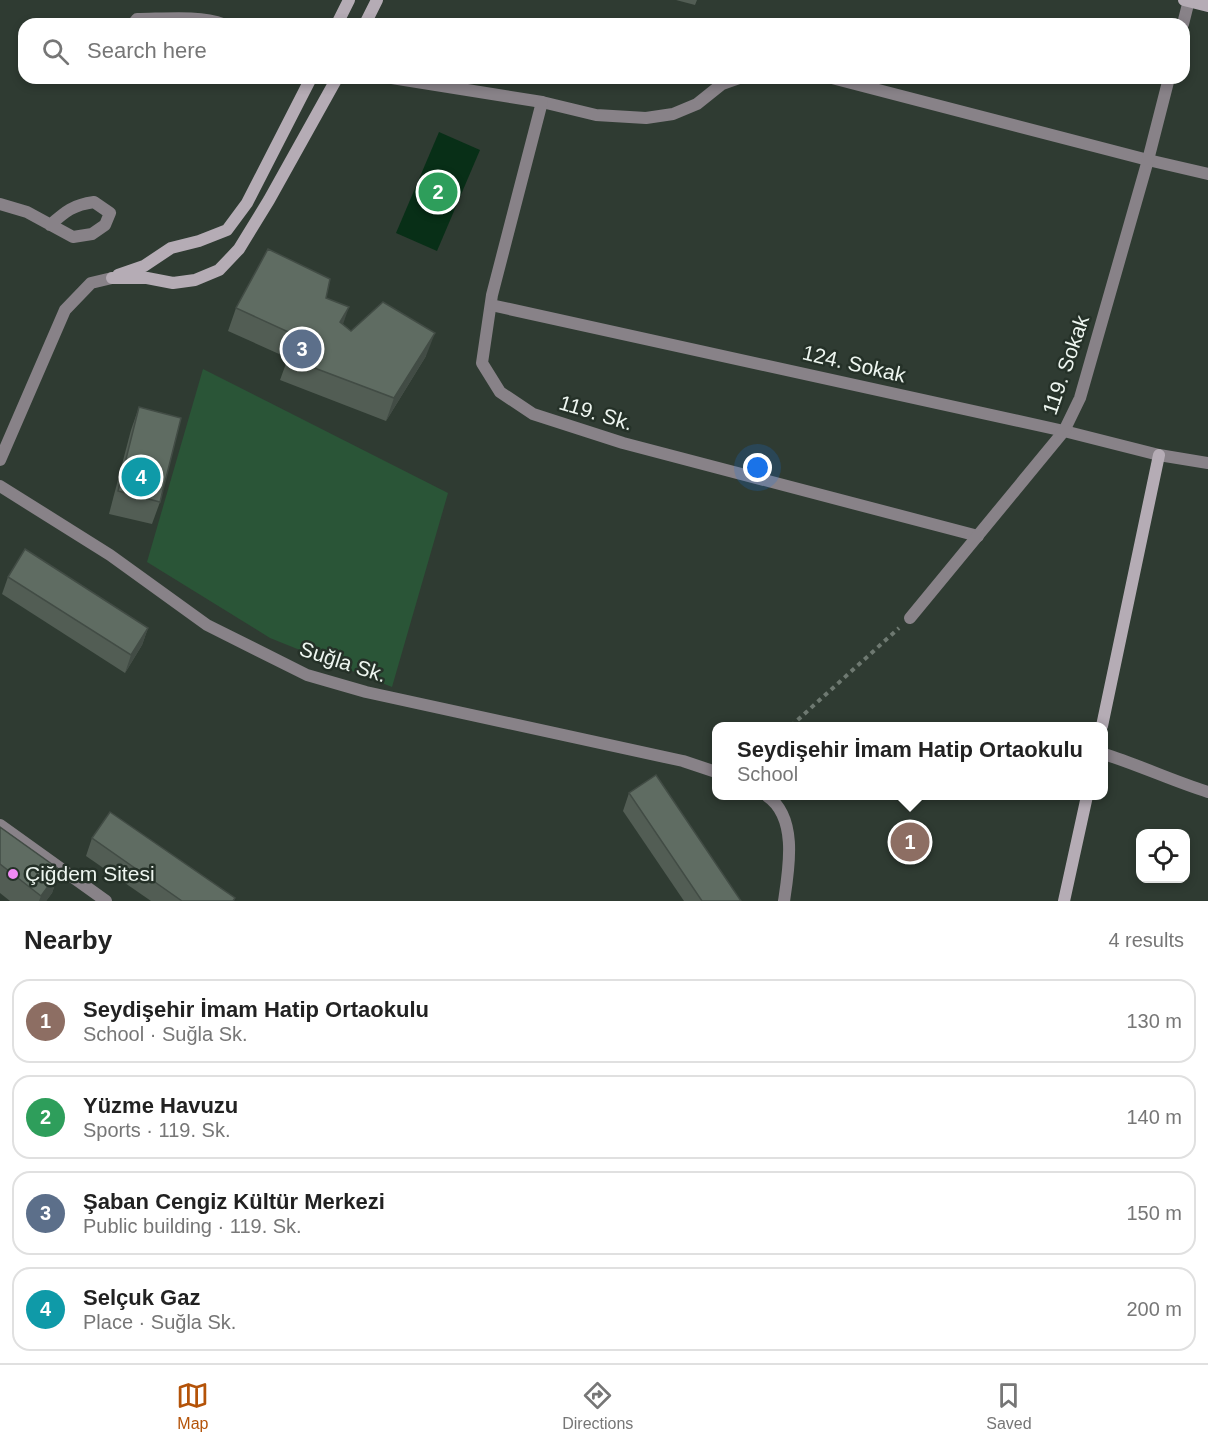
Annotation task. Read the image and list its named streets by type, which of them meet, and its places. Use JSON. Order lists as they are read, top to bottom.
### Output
{
  "streets": {
    "street": [
      "124. Sokak",
      "119. Sokak",
      "119. Sk.",
      "Suğla Sk."
    ]
  },
  "crossings": [
    ["124. Sokak", "119. Sokak"],
    ["124. Sokak", "119. Sk."],
    ["119. Sokak", "119. Sk."]
  ],
  "places": ["Çiğdem Sitesi"],
  "page": {
    "search": "Search here",
    "pins": [
      "2",
      "3",
      "4",
      "1"
    ],
    "popup": ["Seydişehir İmam Hatip Ortaokulu", "School"],
    "heading": ["Nearby", "4 results"],
    "list": [
      {
        "mark": "1",
        "name": "Seydişehir İmam Hatip Ortaokulu",
        "note": "School · Suğla Sk.",
        "value": "130 m"
      },
      {
        "mark": "2",
        "name": "Yüzme Havuzu",
        "note": "Sports · 119. Sk.",
        "value": "140 m"
      },
      {
        "mark": "3",
        "name": "Şaban Cengiz Kültür Merkezi",
        "note": "Public building · 119. Sk.",
        "value": "150 m"
      },
      {
        "mark": "4",
        "name": "Selçuk Gaz",
        "note": "Place · Suğla Sk.",
        "value": "200 m"
      }
    ],
    "nav": ["Map", "Directions", "Saved"]
  }
}
